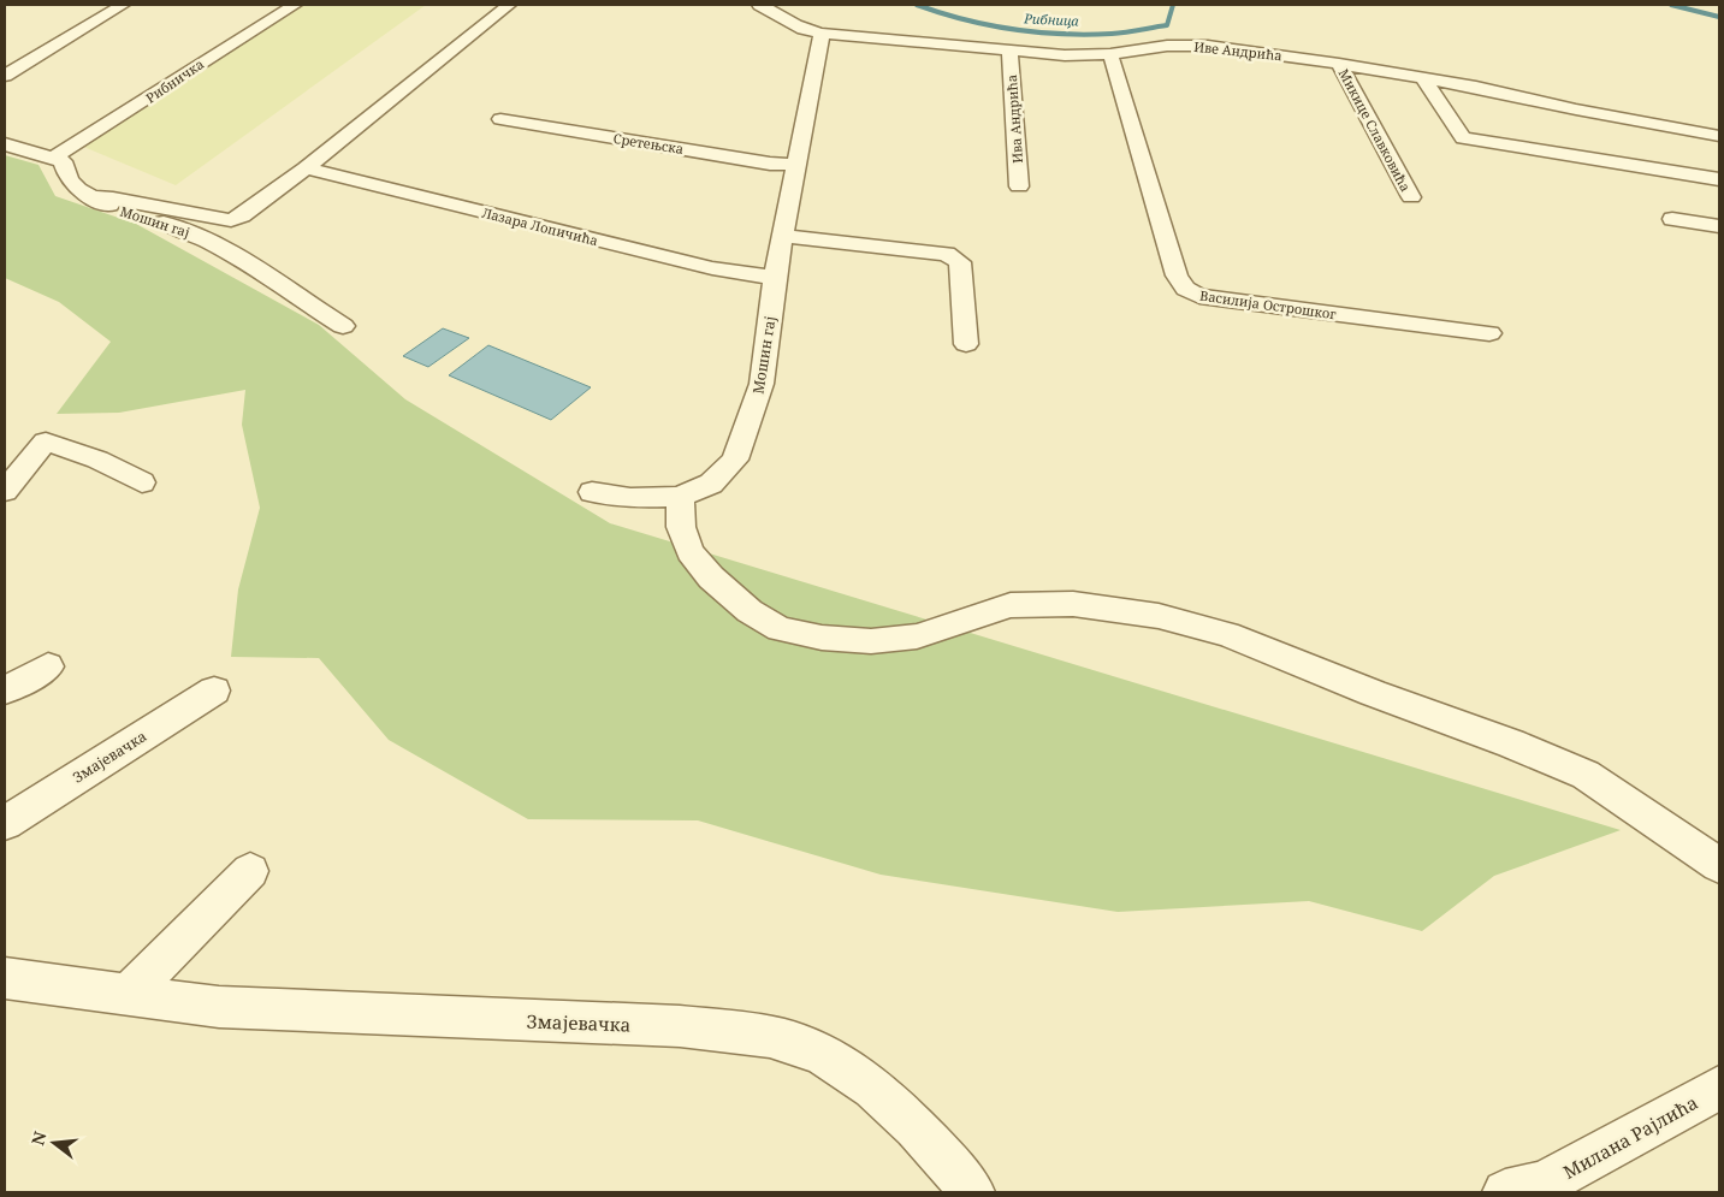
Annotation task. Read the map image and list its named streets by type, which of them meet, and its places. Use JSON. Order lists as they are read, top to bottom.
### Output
{
  "streets": {
    "street": [
      "Иве Андрића",
      "Рибничка",
      "Ива Андрића",
      "Микице Славковића",
      "Сретењска",
      "Мошин гај",
      "Лазара Лопичића",
      "Василија Острошког",
      "Змајевачка",
      "Милана Рајлића"
    ]
  },
  "crossings": [
    ["Иве Андрића", "Ива Андрића"],
    ["Иве Андрића", "Микице Славковића"],
    ["Иве Андрића", "Мошин гај"],
    ["Иве Андрића", "Василија Острошког"],
    ["Рибничка", "Мошин гај"],
    ["Сретењска", "Мошин гај"],
    ["Мошин гај", "Лазара Лопичића"]
  ],
  "water": ["Рибница"],
  "north": "left"
}
